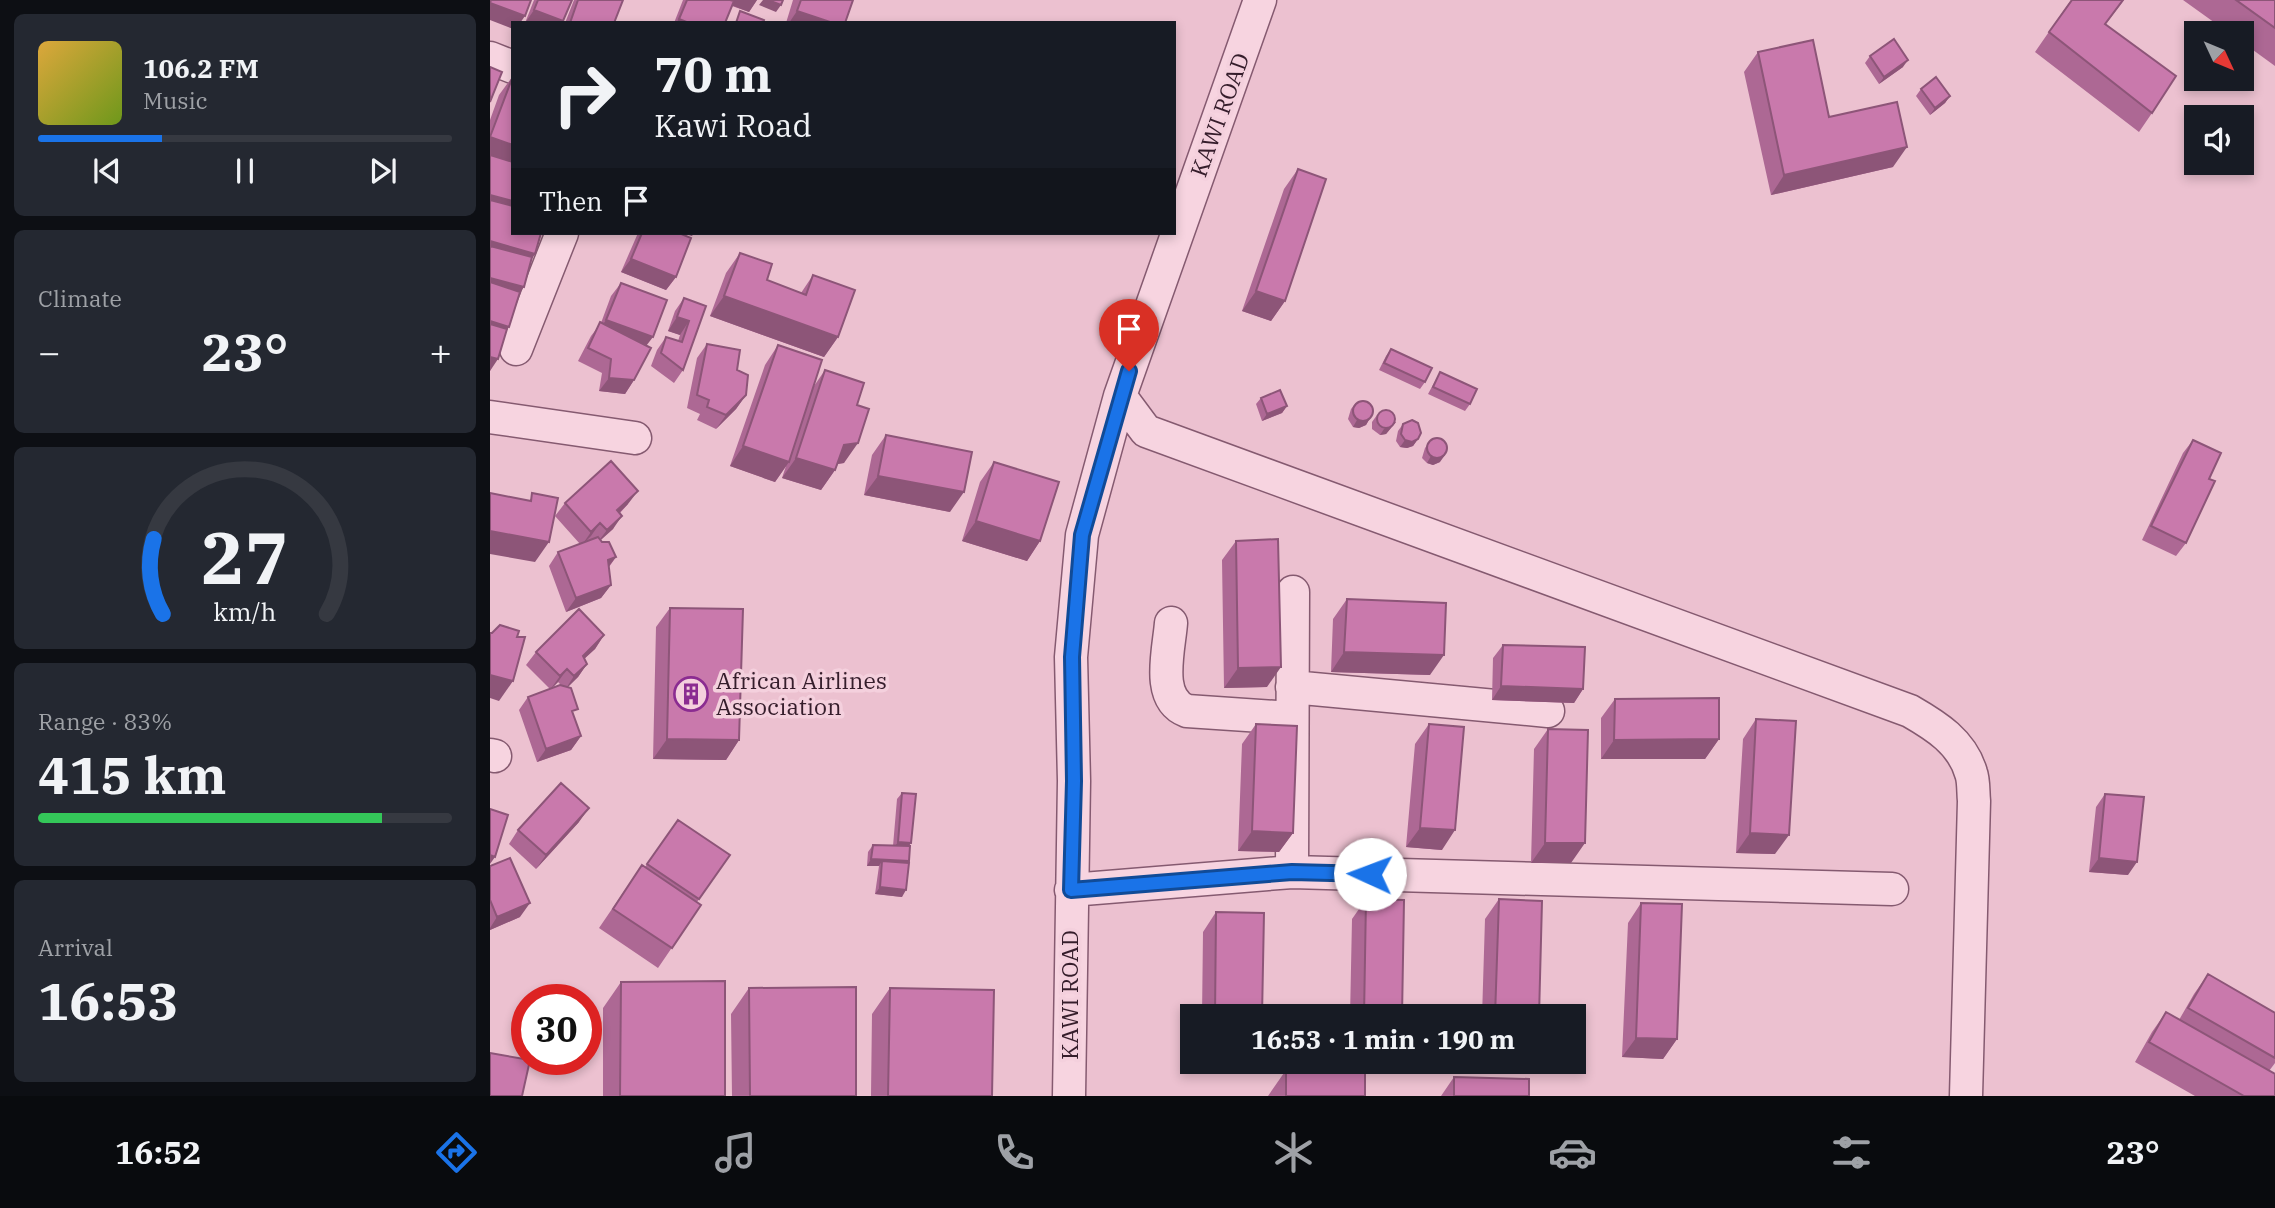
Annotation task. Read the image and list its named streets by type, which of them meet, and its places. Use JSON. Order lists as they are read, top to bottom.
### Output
{
  "streets": {
    "street": ["KAWI ROAD"]
  },
  "places": {
    "building": ["African Airlines Association"]
  },
  "north": "bottom right",
  "page": {
    "turn": ["70 m", "Kawi Road"],
    "song": ["106.2 FM", "Music"],
    "then": "Then",
    "tile": [
      "Climate",
      ["Range · 83%", "415 km"],
      ["Arrival", "16:53"]
    ],
    "heat": ["−", "23°", "+"],
    "limit": "30",
    "trip": "16:53 · 1 min · 190 m",
    "tabs": ["16:52", "23°"],
    "gauge": ["27", "km/h"]
  }
}
